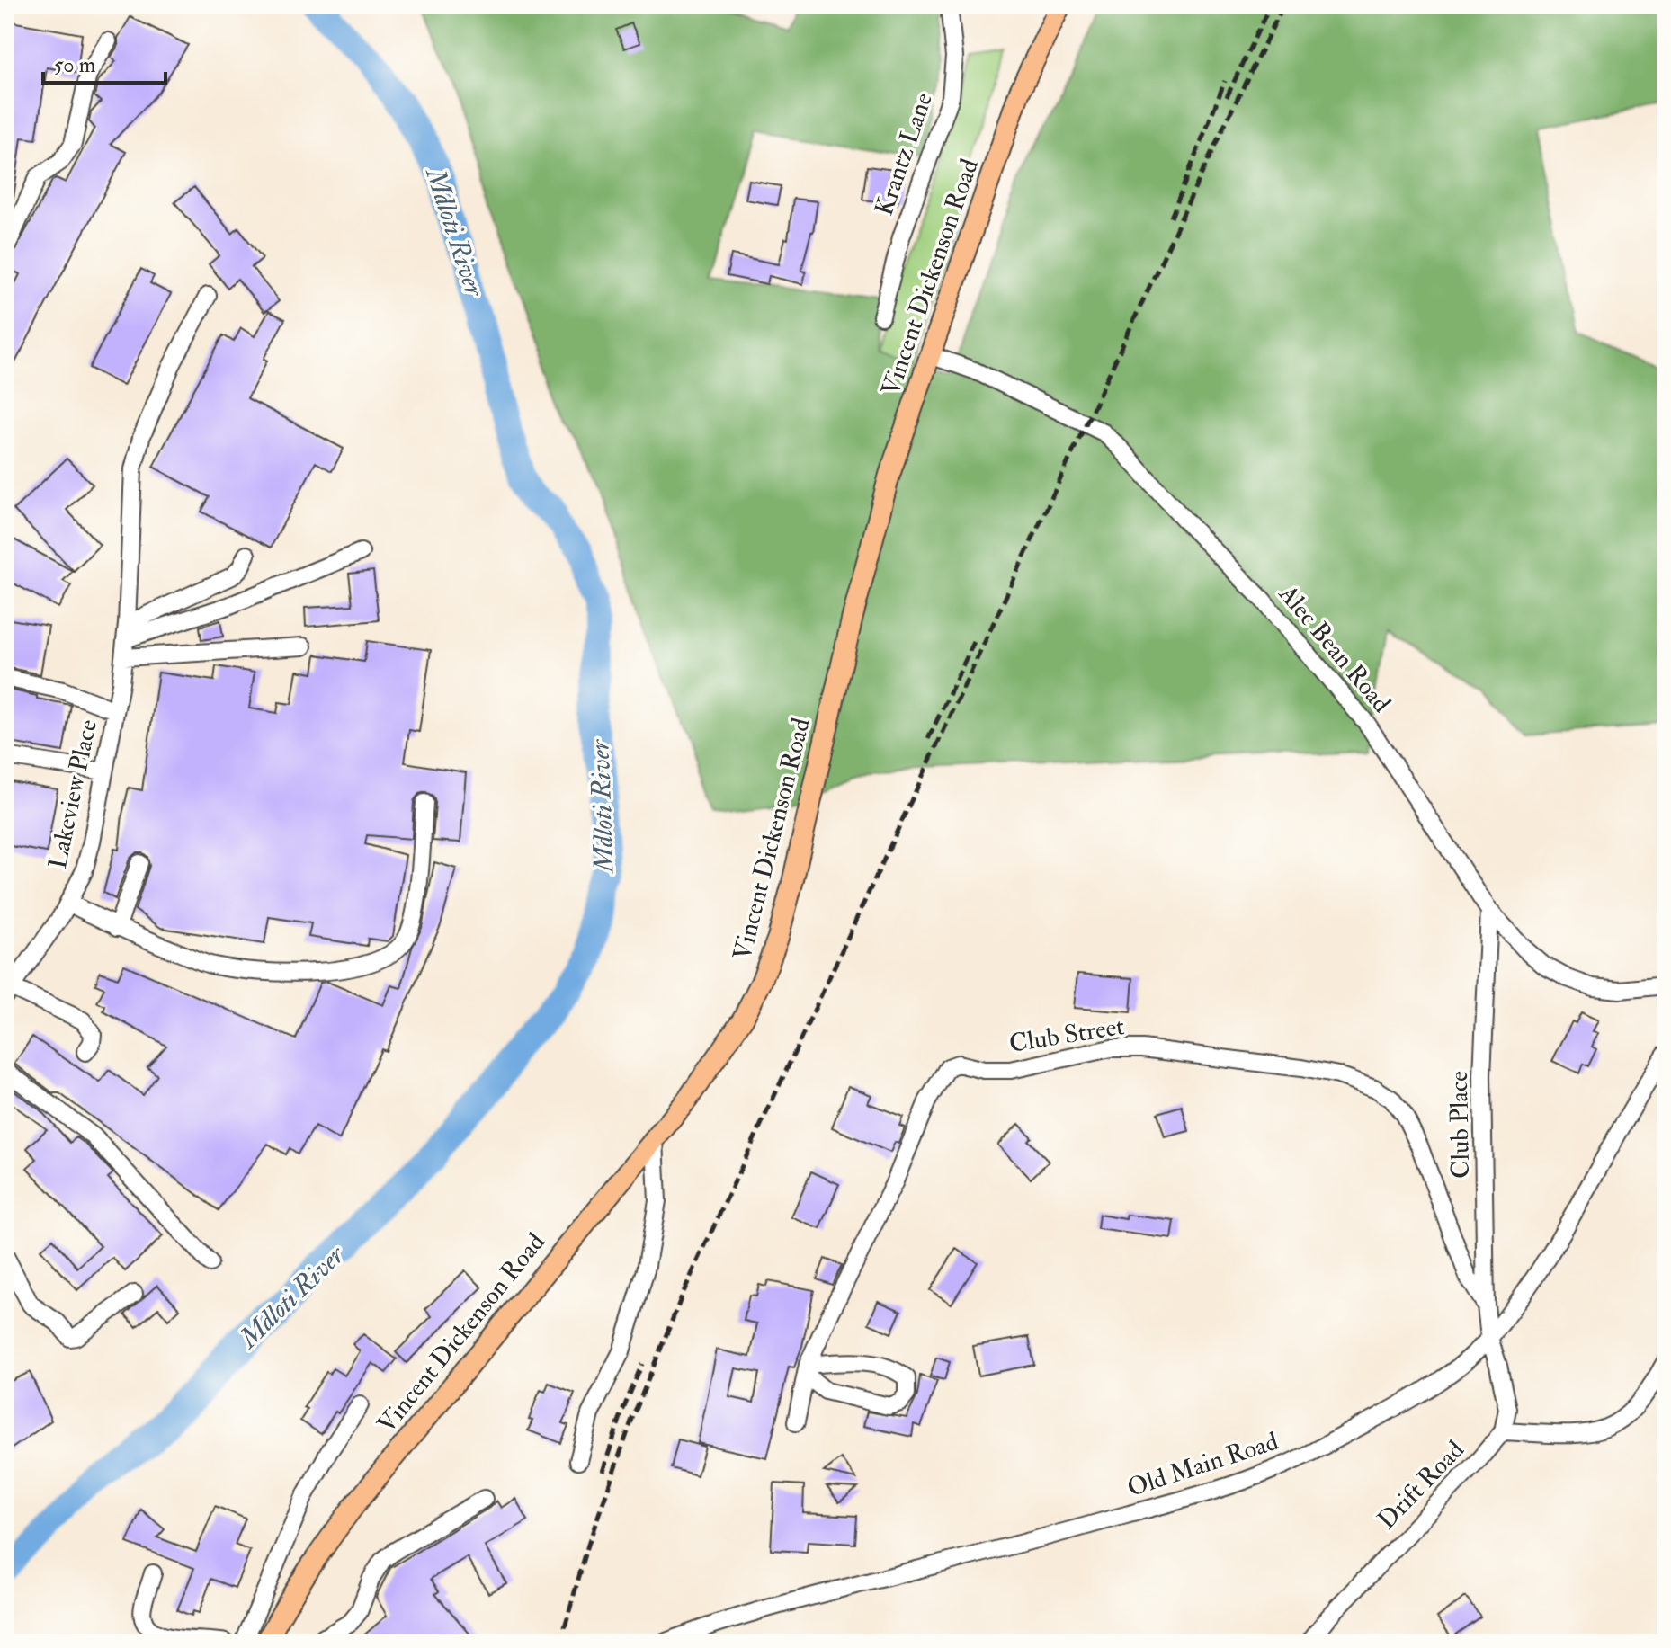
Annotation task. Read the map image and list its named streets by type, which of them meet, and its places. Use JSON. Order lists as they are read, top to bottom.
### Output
{
  "streets": {
    "main road": ["Vincent Dickenson Road"],
    "street": [
      "Krantz Lane",
      "Alec Bean Road",
      "Lakeview Place",
      "Club Street",
      "Club Place",
      "Old Main Road",
      "Drift Road"
    ]
  },
  "crossings": [
    ["Vincent Dickenson Road", "Alec Bean Road"],
    ["Alec Bean Road", "Club Place"],
    ["Club Street", "Club Place"],
    ["Club Place", "Old Main Road"]
  ],
  "water": ["Mdloti River"],
  "scale_bar": "50 m"
}
